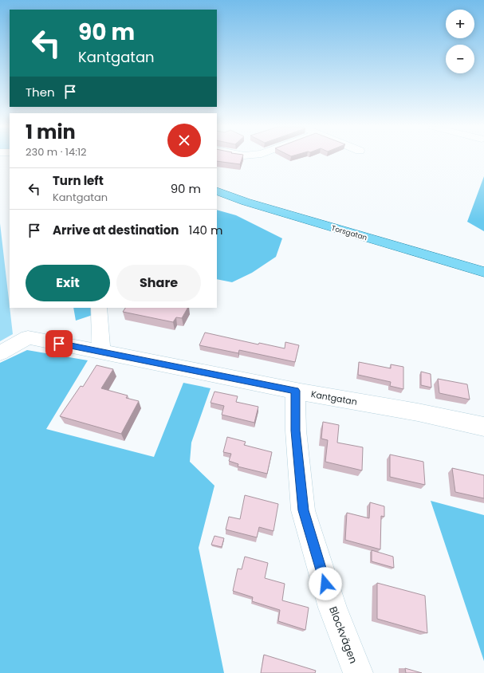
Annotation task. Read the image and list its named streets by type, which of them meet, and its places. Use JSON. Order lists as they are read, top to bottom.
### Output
{
  "streets": {
    "main road": ["Torsgatan"],
    "street": ["Kantgatan", "Blockvägen"]
  },
  "crossings": [
    ["Kantgatan", "Blockvägen"]
  ],
  "page": {
    "map_buttons": ["+", "−"],
    "turn": ["90 m", "Kantgatan"],
    "then": "Then",
    "heading": ["1 min", "230 m · 14:12"],
    "list": [
      {
        "name": "Turn left",
        "note": "Kantgatan",
        "value": "90 m"
      },
      {
        "name": "Arrive at destination",
        "value": "140 m"
      }
    ],
    "buttons": ["Exit", "Share"]
  }
}
